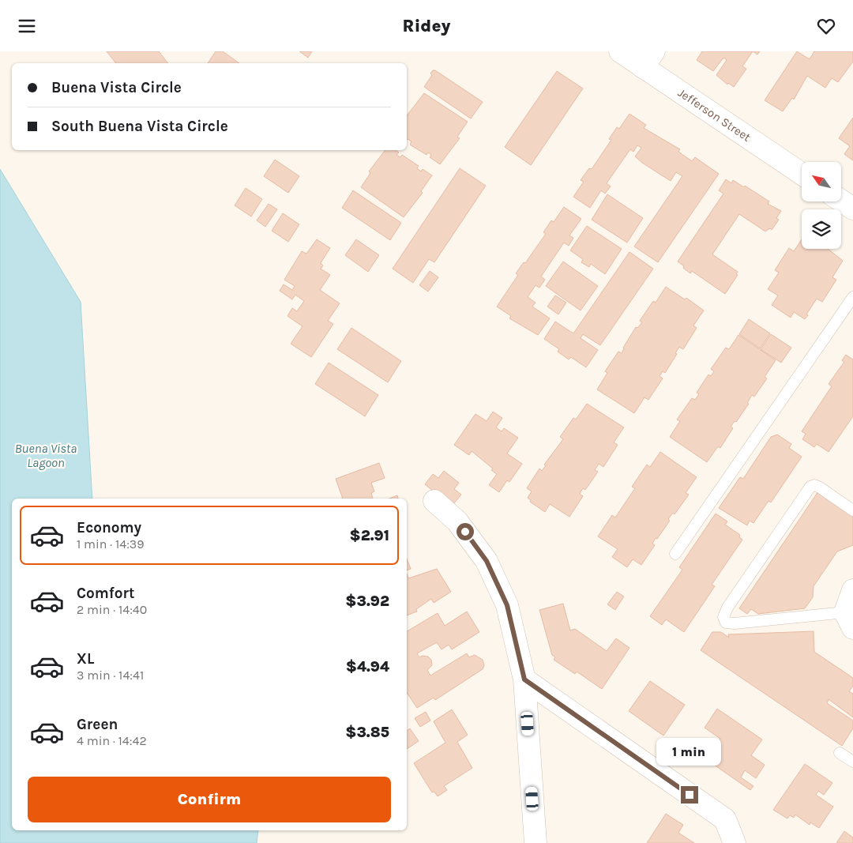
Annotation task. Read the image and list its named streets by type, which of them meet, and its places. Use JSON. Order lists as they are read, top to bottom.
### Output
{
  "streets": {
    "street": ["Jefferson Street"]
  },
  "water": ["Buena Vista Lagoon"],
  "north": "top left",
  "page": {
    "header": "Ridey",
    "banner": ["Buena Vista Circle", "South Buena Vista Circle"],
    "list": [
      {
        "name": "Economy",
        "note": "1 min · 14:39",
        "value": "$2.91"
      },
      {
        "name": "Comfort",
        "note": "2 min · 14:40",
        "value": "$3.92"
      },
      {
        "name": "XL",
        "note": "3 min · 14:41",
        "value": "$4.94"
      },
      {
        "name": "Green",
        "note": "4 min · 14:42",
        "value": "$3.85"
      }
    ],
    "bubble": "1 min",
    "buttons": "Confirm"
  }
}
